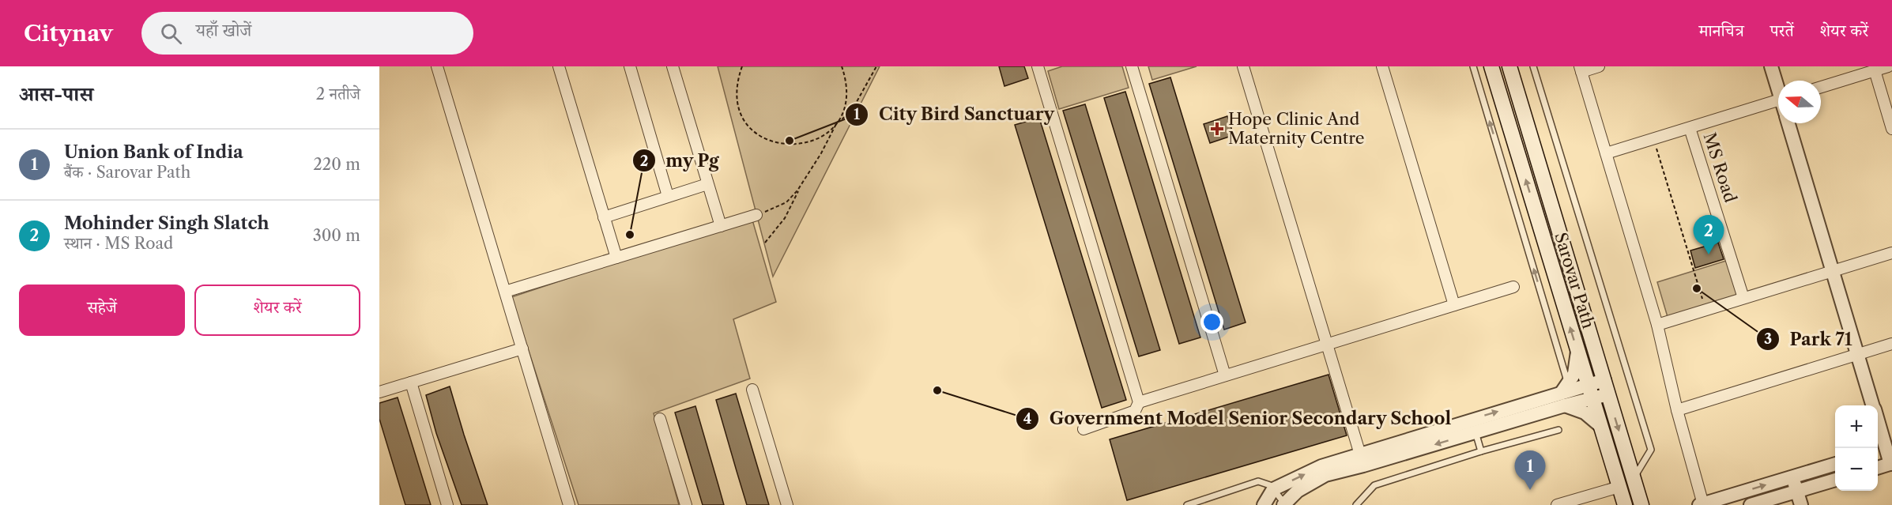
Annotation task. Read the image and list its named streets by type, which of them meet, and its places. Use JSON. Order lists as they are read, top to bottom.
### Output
{
  "streets": {
    "main road": ["Sarovar Path"],
    "street": ["MS Road"]
  },
  "places": {
    "health": ["Hope Clinic And Maternity Centre"],
    "other": [
      "City Bird Sanctuary",
      "my Pg",
      "Park 71",
      "Government Model Senior Secondary School"
    ]
  },
  "north": "left",
  "page": {
    "header": "Citynav",
    "search": "यहाँ खोजें",
    "nav": ["मानचित्र", "परतें", "शेयर करें"],
    "heading": ["आस-पास", "2 नतीजे"],
    "list": [
      {
        "mark": "1",
        "name": "Union Bank of India",
        "note": "बैंक · Sarovar Path",
        "value": "220 m"
      },
      {
        "mark": "2",
        "name": "Mohinder Singh Slatch",
        "note": "स्थान · MS Road",
        "value": "300 m"
      }
    ],
    "pins": ["2", "1"],
    "buttons": ["सहेजें", "शेयर करें"],
    "map_buttons": ["+", "−"]
  }
}
